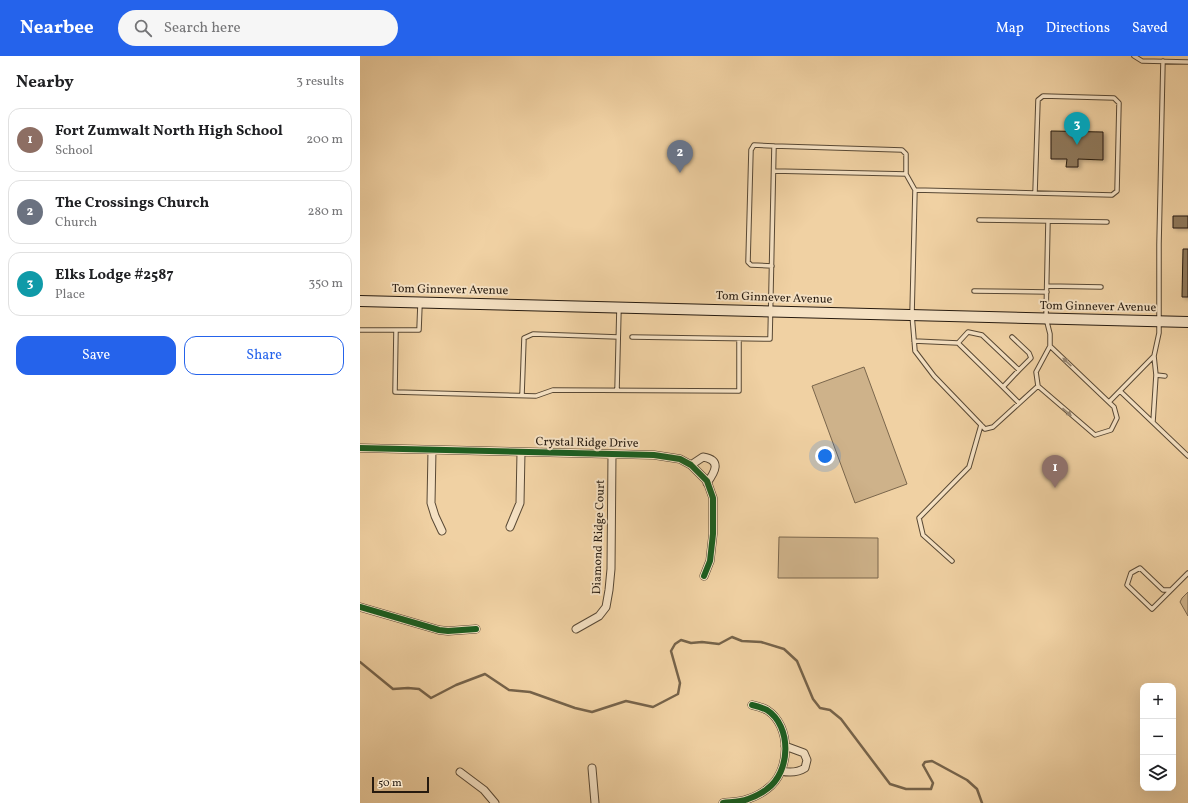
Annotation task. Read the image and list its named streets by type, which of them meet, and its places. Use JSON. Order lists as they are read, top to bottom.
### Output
{
  "streets": {
    "main road": ["Tom Ginnever Avenue"],
    "street": ["Crystal Ridge Drive", "Diamond Ridge Court"]
  },
  "crossings": [
    ["Crystal Ridge Drive", "Diamond Ridge Court"]
  ],
  "scale_bar": "50 m",
  "page": {
    "header": "Nearbee",
    "search": "Search here",
    "nav": ["Map", "Directions", "Saved"],
    "heading": ["Nearby", "3 results"],
    "list": [
      {
        "mark": "1",
        "name": "Fort Zumwalt North High School",
        "note": "School",
        "value": "200 m"
      },
      {
        "mark": "2",
        "name": "The Crossings Church",
        "note": "Church",
        "value": "280 m"
      },
      {
        "mark": "3",
        "name": "Elks Lodge #2587",
        "note": "Place",
        "value": "350 m"
      }
    ],
    "pins": ["3", "2", "1"],
    "buttons": ["Save", "Share"],
    "map_buttons": ["+", "−"],
    "scale": "50 m"
  }
}
